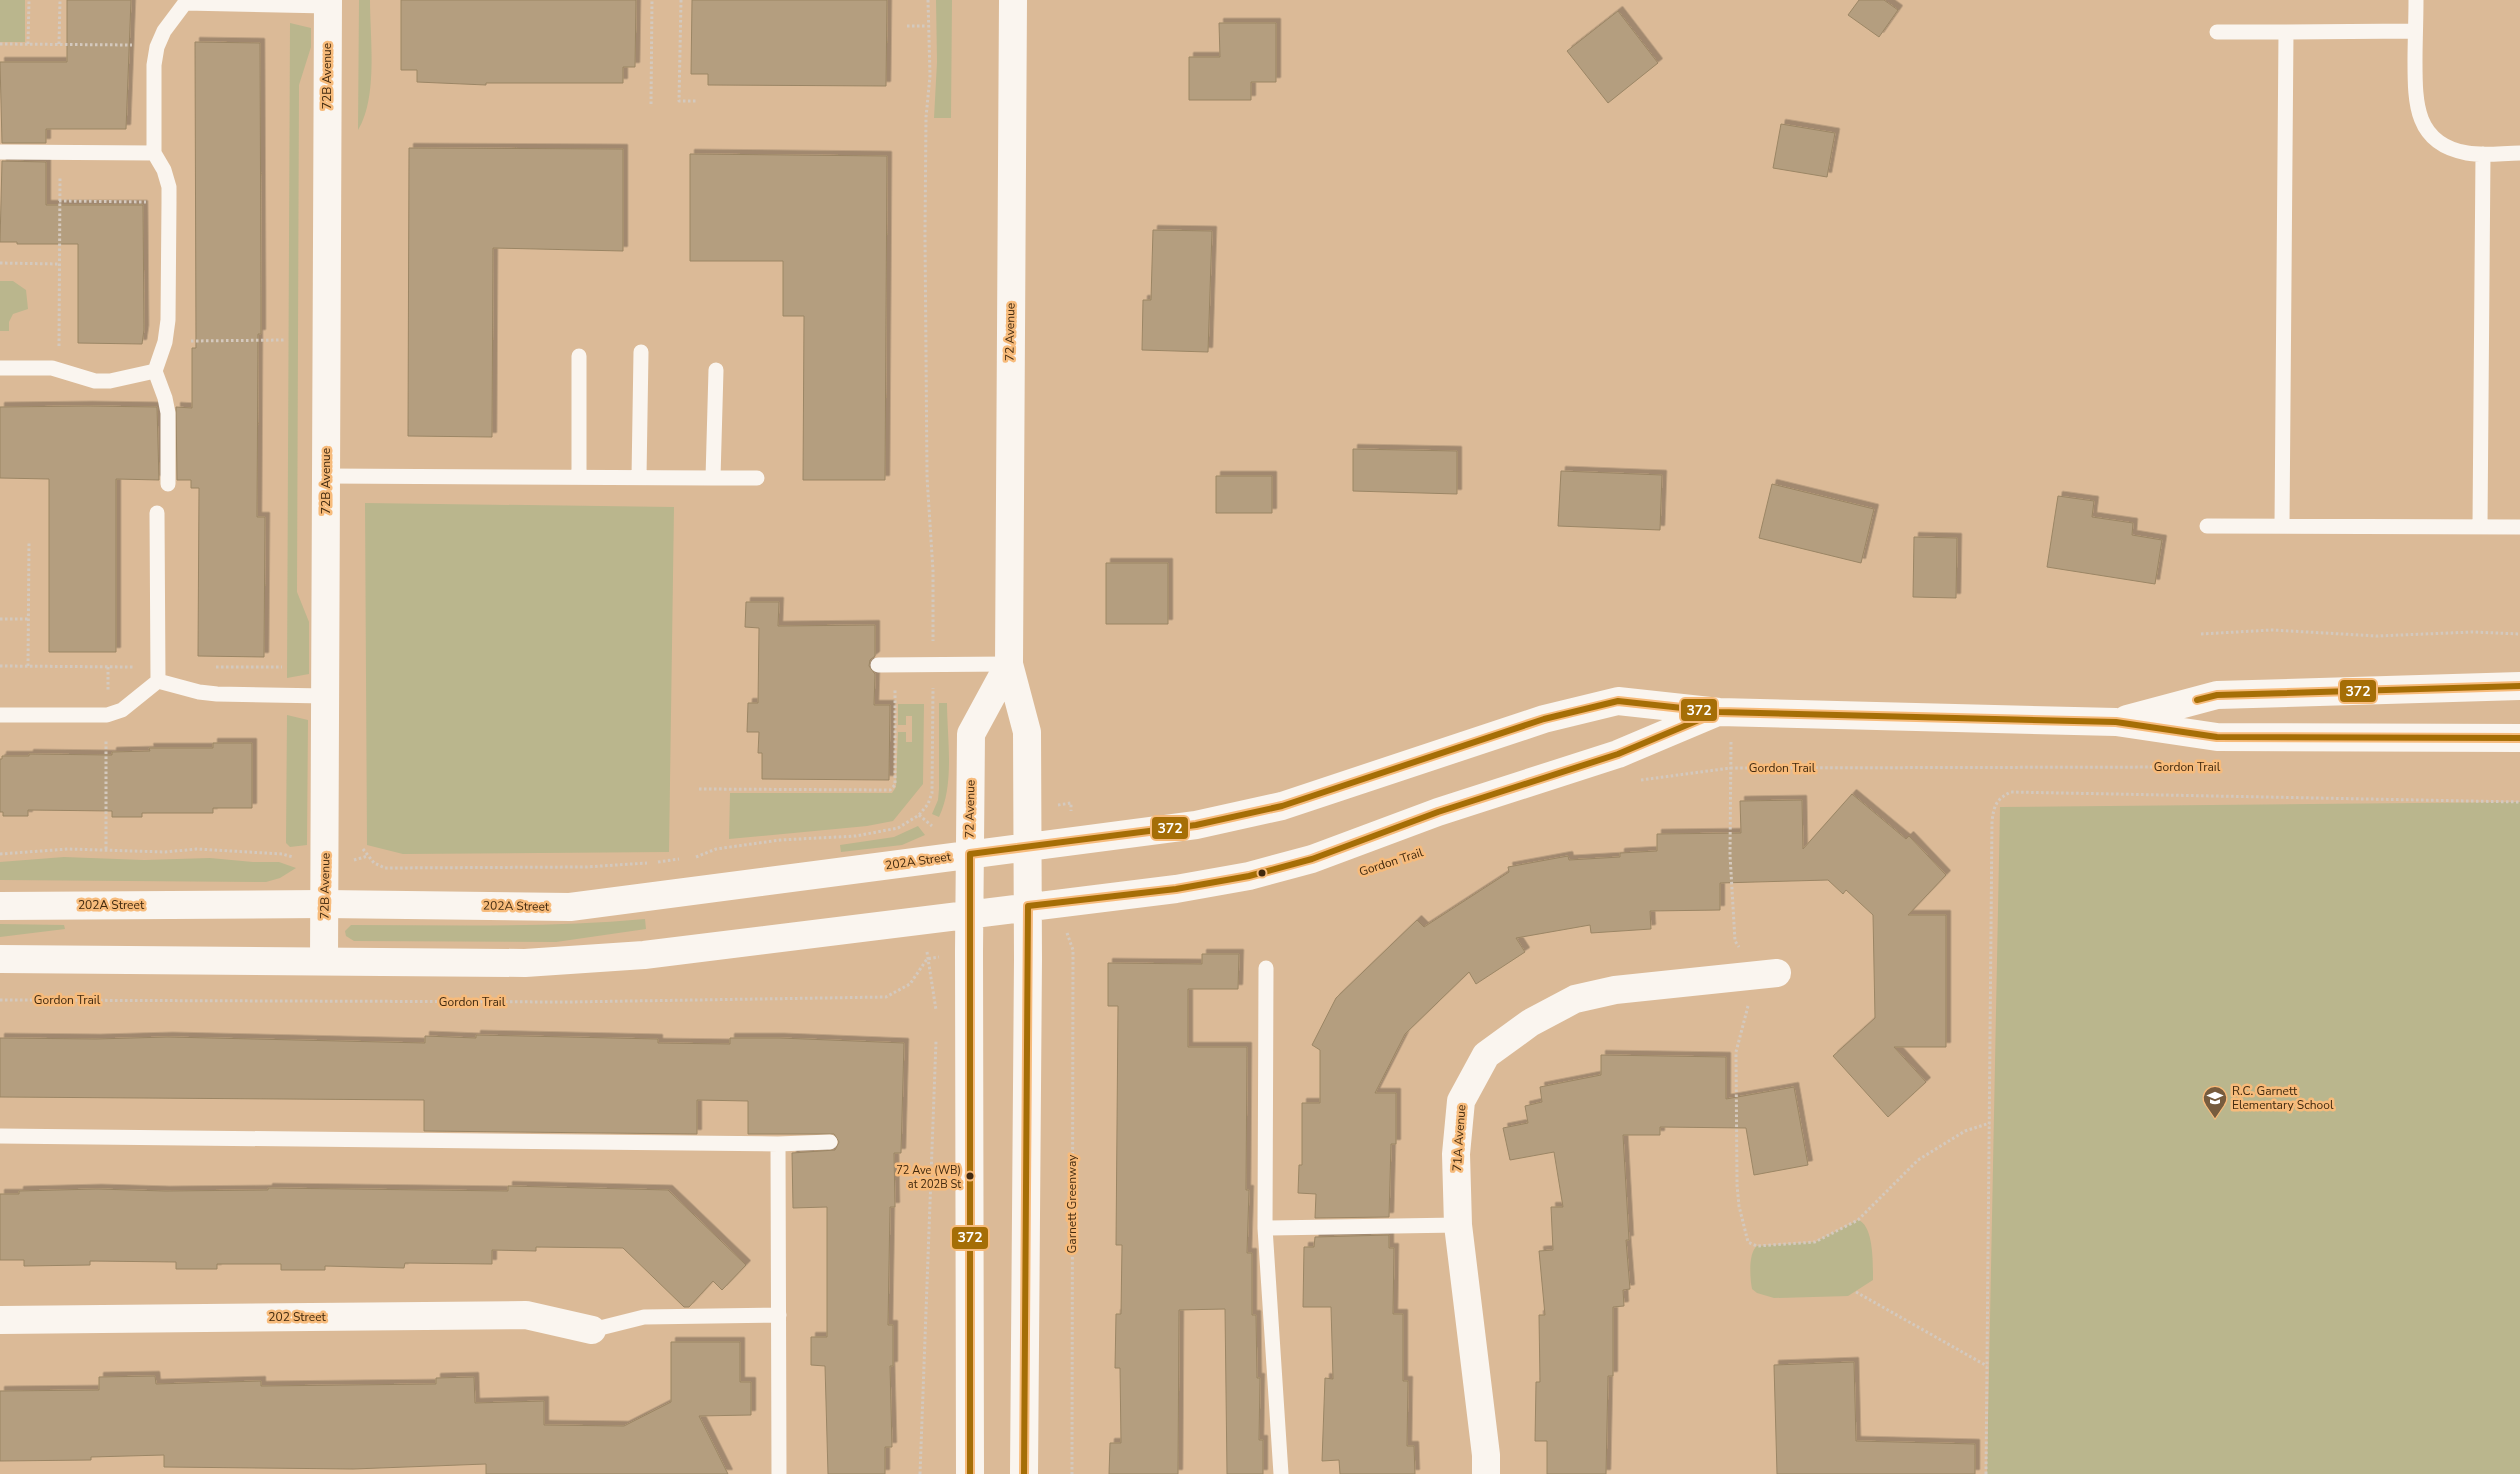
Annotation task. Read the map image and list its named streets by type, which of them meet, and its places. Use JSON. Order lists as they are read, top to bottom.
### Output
{
  "streets": {
    "main road": [
      "72B Avenue",
      "72 Avenue",
      "202A Street",
      "71A Avenue",
      "202 Street"
    ],
    "path": ["Gordon Trail", "Garnett Greenway"]
  },
  "crossings": [
    ["72B Avenue", "202A Street"],
    ["72 Avenue", "202A Street"]
  ],
  "places": {
    "school or university": ["R.C. Garnett Elementary School"],
    "other": ["72 Ave (WB) at 202B St"]
  },
  "lines": ["transit line 372"]
}
